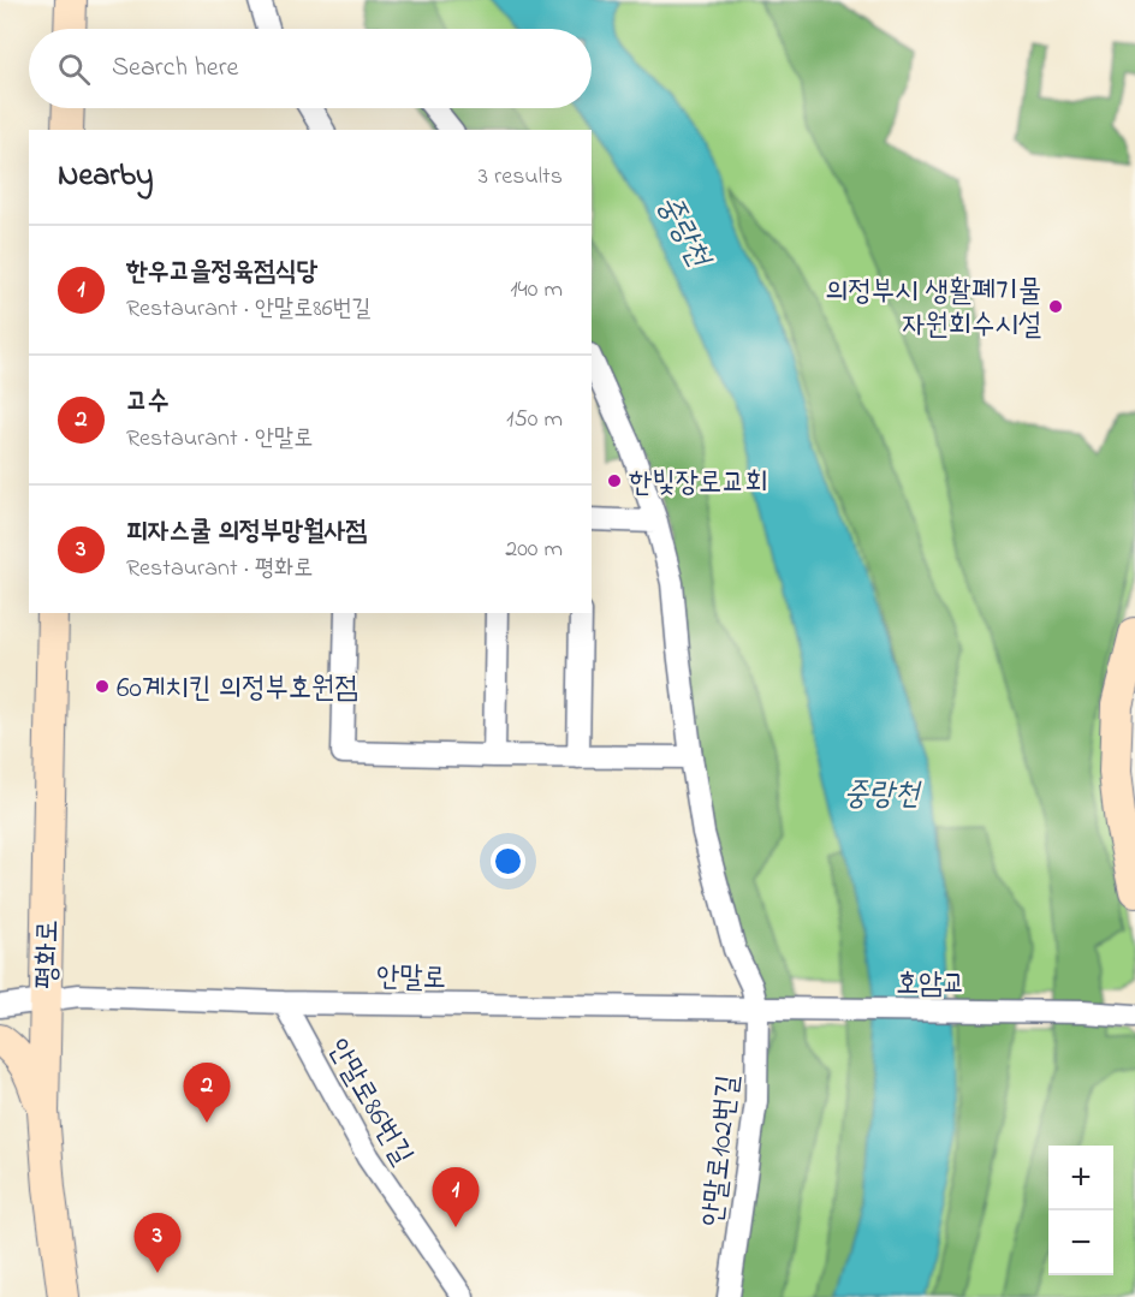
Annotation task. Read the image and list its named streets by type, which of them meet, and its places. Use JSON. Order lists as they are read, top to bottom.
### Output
{
  "streets": {
    "main road": ["평화로"],
    "street": [
      "안말로",
      "호암교",
      "안말로86번길",
      "안말로102번길"
    ]
  },
  "crossings": [
    ["평화로", "안말로"],
    ["안말로", "호암교"],
    ["안말로", "안말로86번길"],
    ["안말로", "안말로102번길"],
    ["호암교", "안말로102번길"]
  ],
  "water": ["중랑천"],
  "places": ["의정부시 생활폐기물 자원회수시설", "한빛장로교회", "60계치킨 의정부호원점"],
  "page": {
    "search": "Search here",
    "heading": ["Nearby", "3 results"],
    "list": [
      {
        "mark": "1",
        "name": "한우고을정육점식당",
        "note": "Restaurant · 안말로86번길",
        "value": "140 m"
      },
      {
        "mark": "2",
        "name": "고수",
        "note": "Restaurant · 안말로",
        "value": "150 m"
      },
      {
        "mark": "3",
        "name": "피자스쿨 의정부망월사점",
        "note": "Restaurant · 평화로",
        "value": "200 m"
      }
    ],
    "pins": ["2", "1", "3"],
    "map_buttons": ["+", "−"]
  }
}
